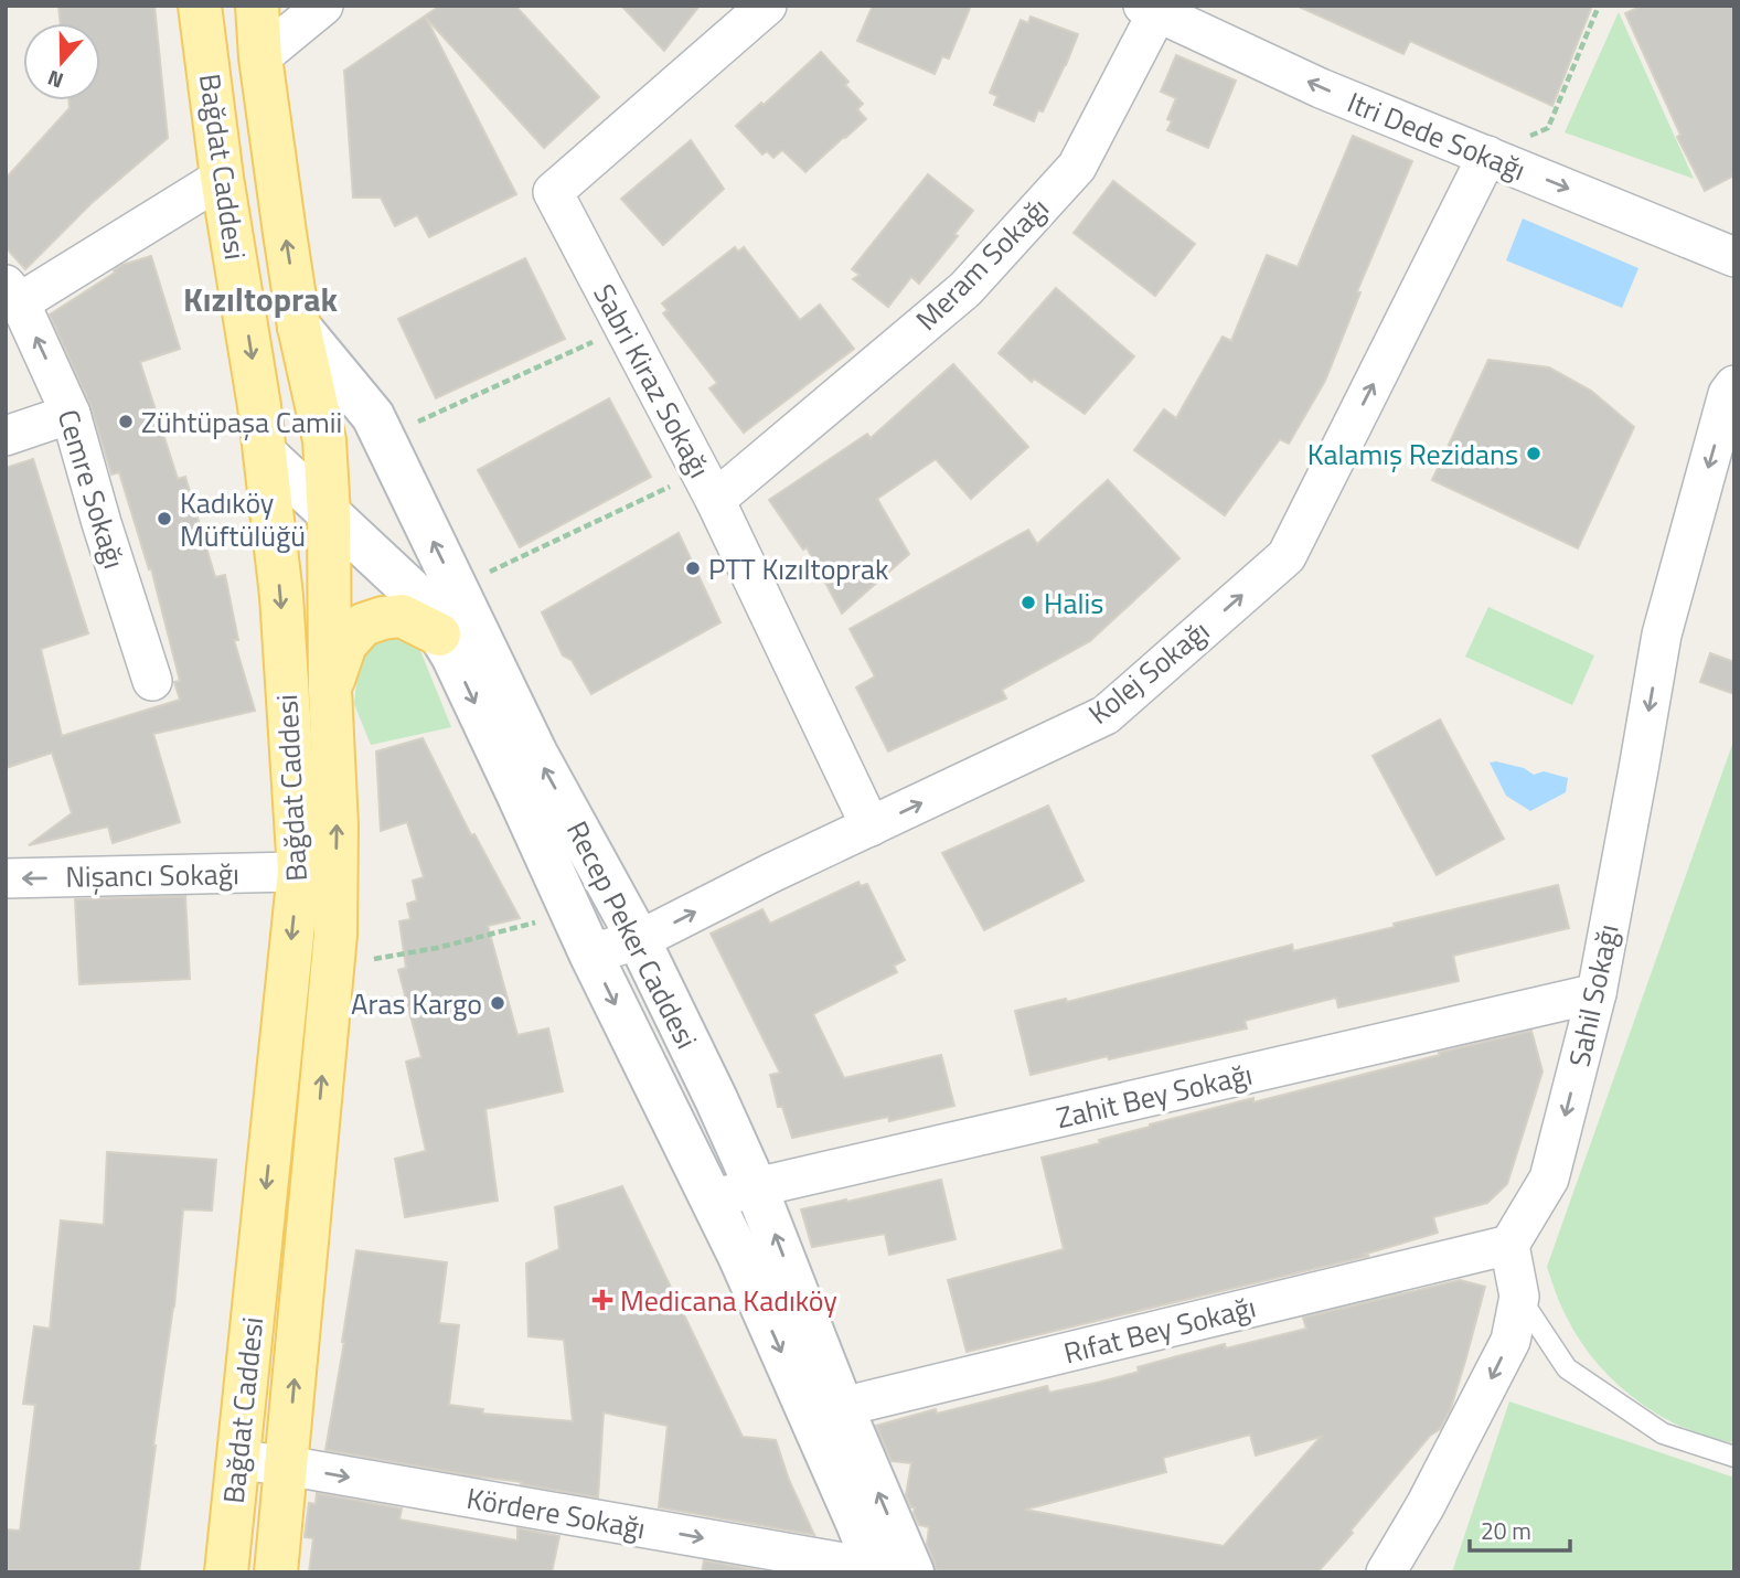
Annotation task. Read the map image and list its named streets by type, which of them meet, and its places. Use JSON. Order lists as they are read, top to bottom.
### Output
{
  "streets": {
    "main road": ["Bağdat Caddesi", "Recep Peker Caddesi"],
    "street": [
      "Itri Dede Sokağı",
      "Meram Sokağı",
      "Sabri Kiraz Sokağı",
      "Cemre Sokağı",
      "Kolej Sokağı",
      "Nişancı Sokağı",
      "Sahil Sokağı",
      "Zahit Bey Sokağı",
      "Rıfat Bey Sokağı",
      "Kördere Sokağı"
    ]
  },
  "crossings": [
    ["Itri Dede Sokağı", "Meram Sokağı"],
    ["Itri Dede Sokağı", "Kolej Sokağı"],
    ["Bağdat Caddesi", "Cemre Sokağı"],
    ["Bağdat Caddesi", "Nişancı Sokağı"],
    ["Bağdat Caddesi", "Recep Peker Caddesi"],
    ["Bağdat Caddesi", "Kördere Sokağı"],
    ["Meram Sokağı", "Sabri Kiraz Sokağı"],
    ["Sabri Kiraz Sokağı", "Kolej Sokağı"],
    ["Kolej Sokağı", "Recep Peker Caddesi"],
    ["Recep Peker Caddesi", "Zahit Bey Sokağı"],
    ["Recep Peker Caddesi", "Rıfat Bey Sokağı"],
    ["Recep Peker Caddesi", "Kördere Sokağı"],
    ["Sahil Sokağı", "Zahit Bey Sokağı"],
    ["Sahil Sokağı", "Rıfat Bey Sokağı"]
  ],
  "one_way": [
    "Kolej Sokağı",
    "Nişancı Sokağı",
    "Sahil Sokağı",
    "Kördere Sokağı"
  ],
  "districts": ["Kızıltoprak"],
  "places": {
    "other": [
      "Zühtüpaşa Camii",
      "Kalamış Rezidans",
      "Kadıköy Müftülüğü",
      "PTT Kızıltoprak",
      "Halis",
      "Aras Kargo"
    ],
    "health": ["Medicana Kadıköy"]
  },
  "scale_bar": "20 m",
  "north": "bottom"
}
